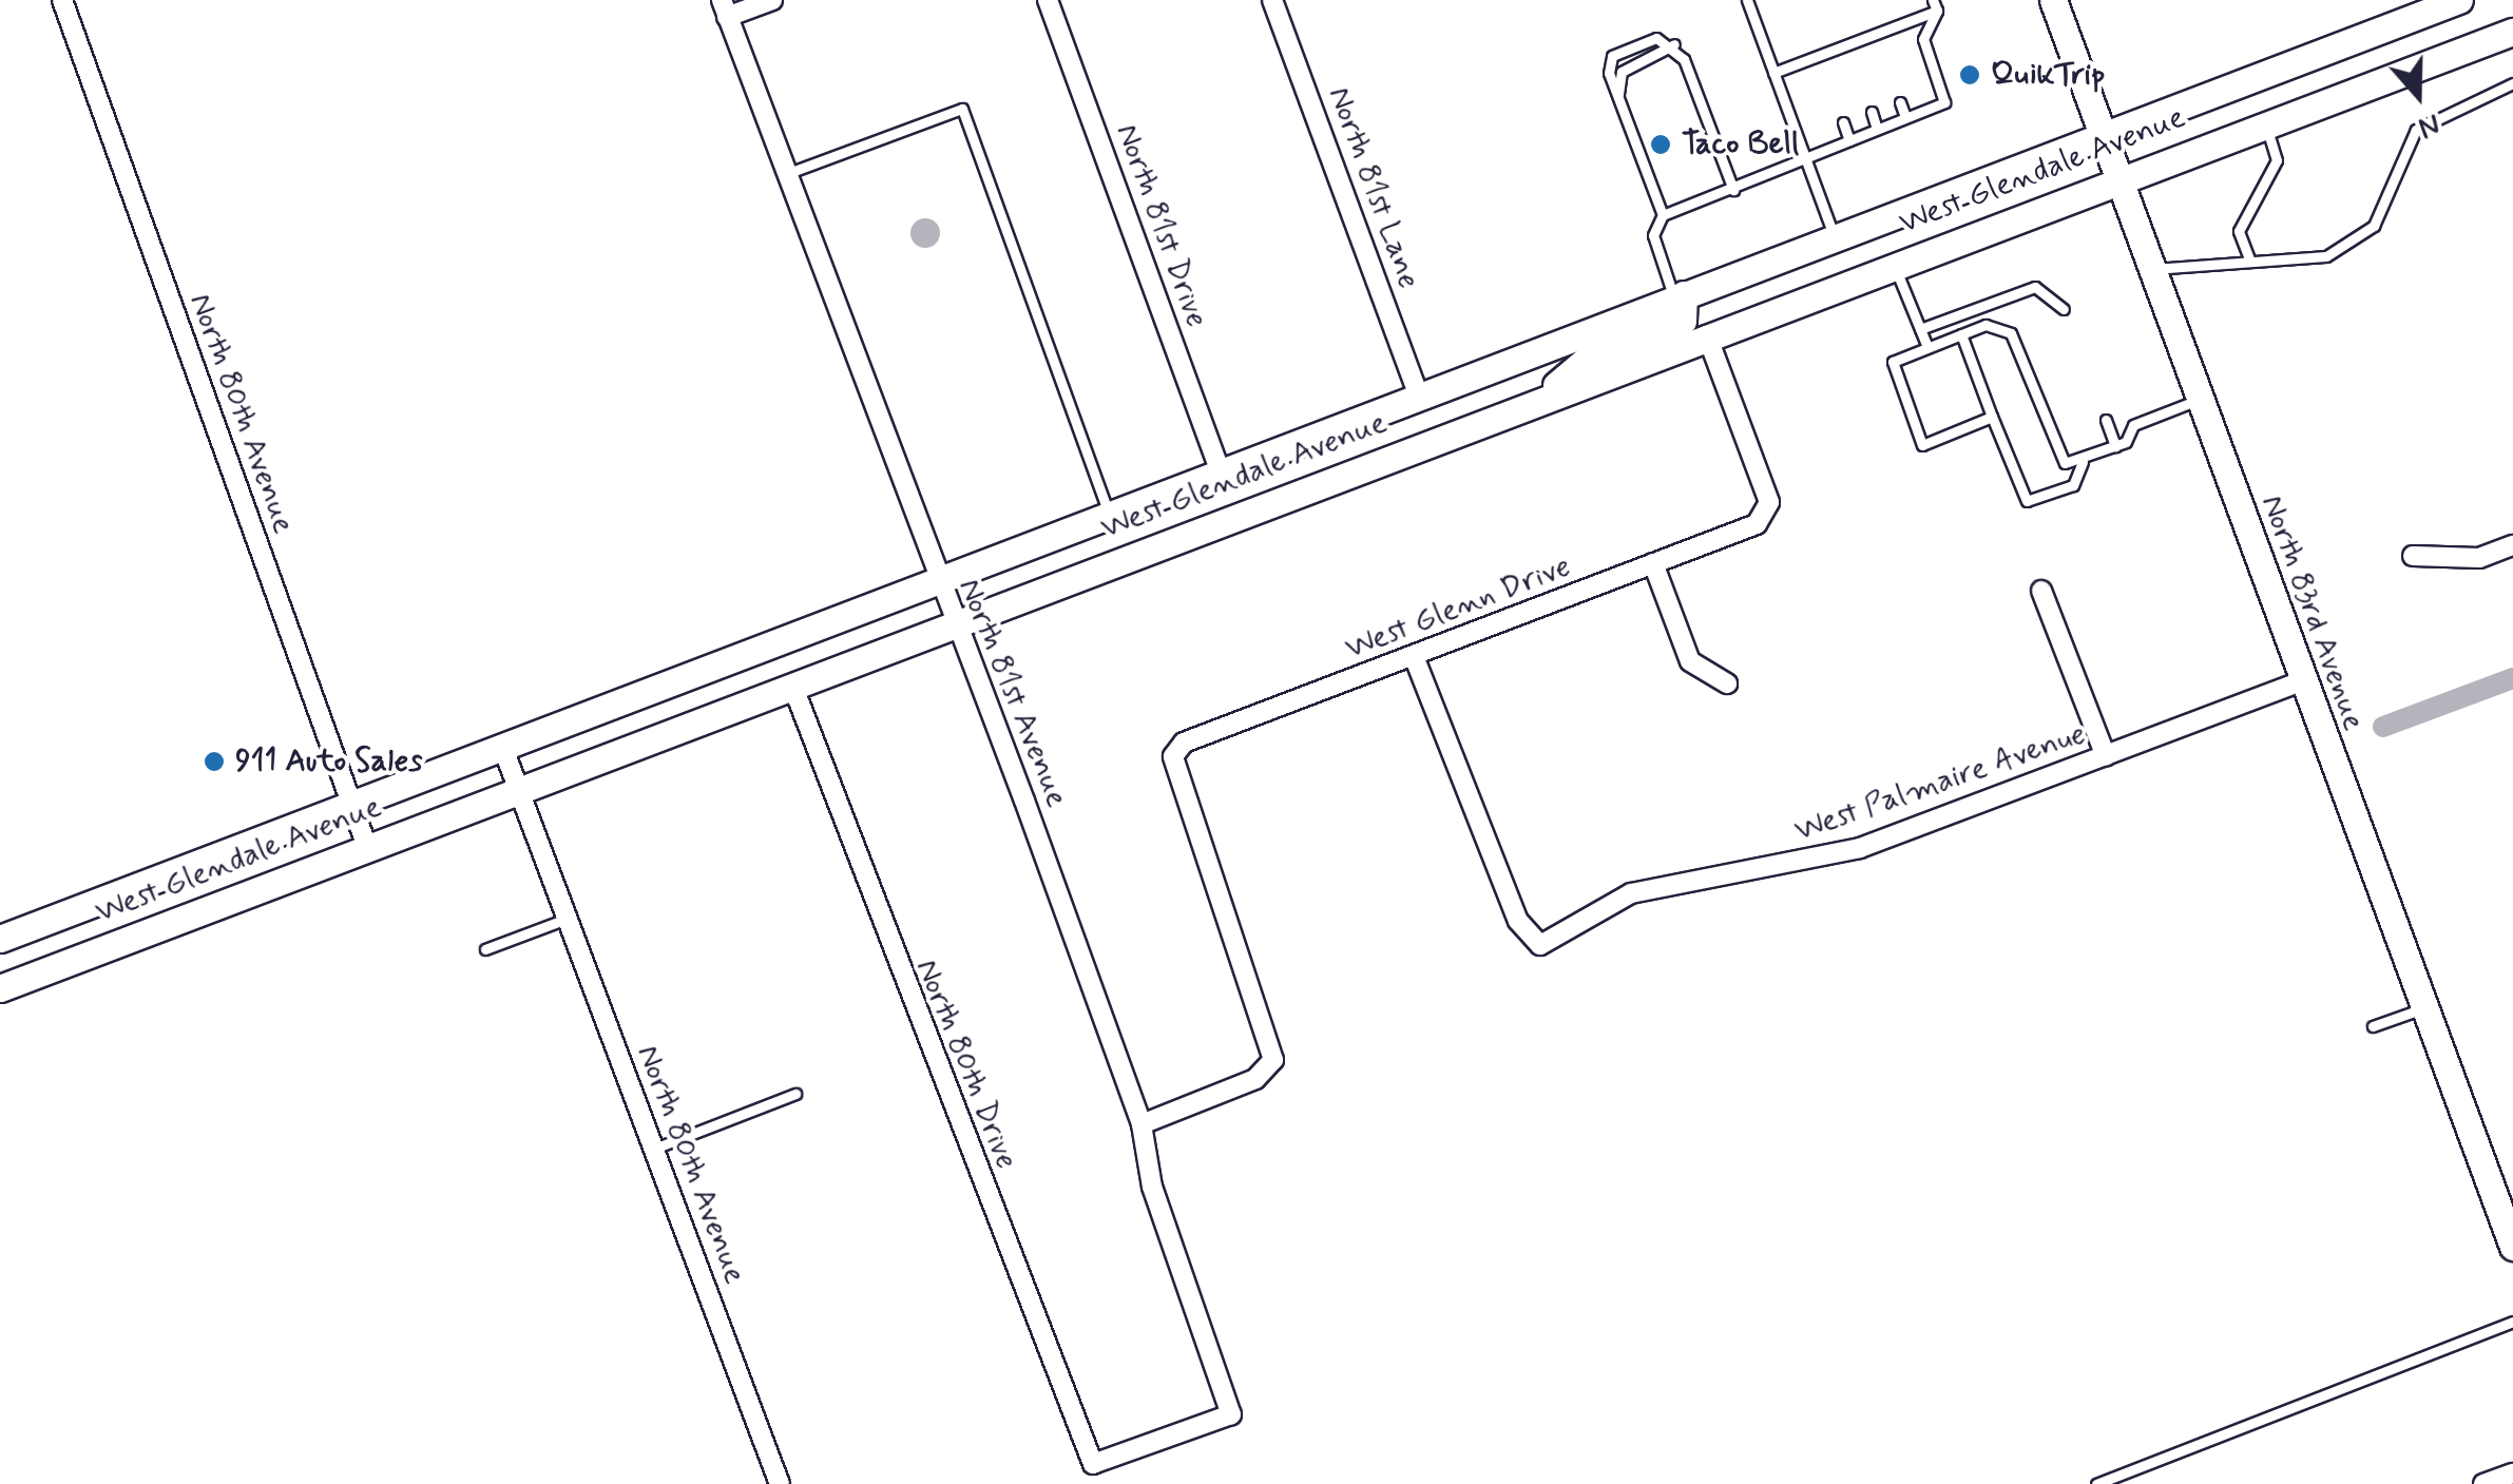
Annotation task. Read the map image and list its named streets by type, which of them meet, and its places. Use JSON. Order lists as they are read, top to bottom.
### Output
{
  "streets": {
    "main road": ["West Glendale Avenue", "North 83rd Avenue"],
    "street": [
      "North 81st Lane",
      "North 81st Drive",
      "North 80th Avenue",
      "West Glenn Drive",
      "North 81st Avenue",
      "West Palmaire Avenue",
      "North 80th Drive"
    ]
  },
  "crossings": [
    ["West Glendale Avenue", "North 81st Lane"],
    ["West Glendale Avenue", "North 81st Drive"],
    ["West Glendale Avenue", "North 80th Avenue"],
    ["West Glendale Avenue", "West Glenn Drive"],
    ["West Glendale Avenue", "North 83rd Avenue"],
    ["West Glendale Avenue", "North 81st Avenue"],
    ["West Glendale Avenue", "North 80th Drive"],
    ["West Glenn Drive", "North 81st Avenue"],
    ["West Glenn Drive", "West Palmaire Avenue"],
    ["North 83rd Avenue", "West Palmaire Avenue"],
    ["North 81st Avenue", "North 80th Drive"]
  ],
  "places": ["QuikTrip", "Taco Bell", "911 Auto Sales"],
  "north": "bottom"
}
